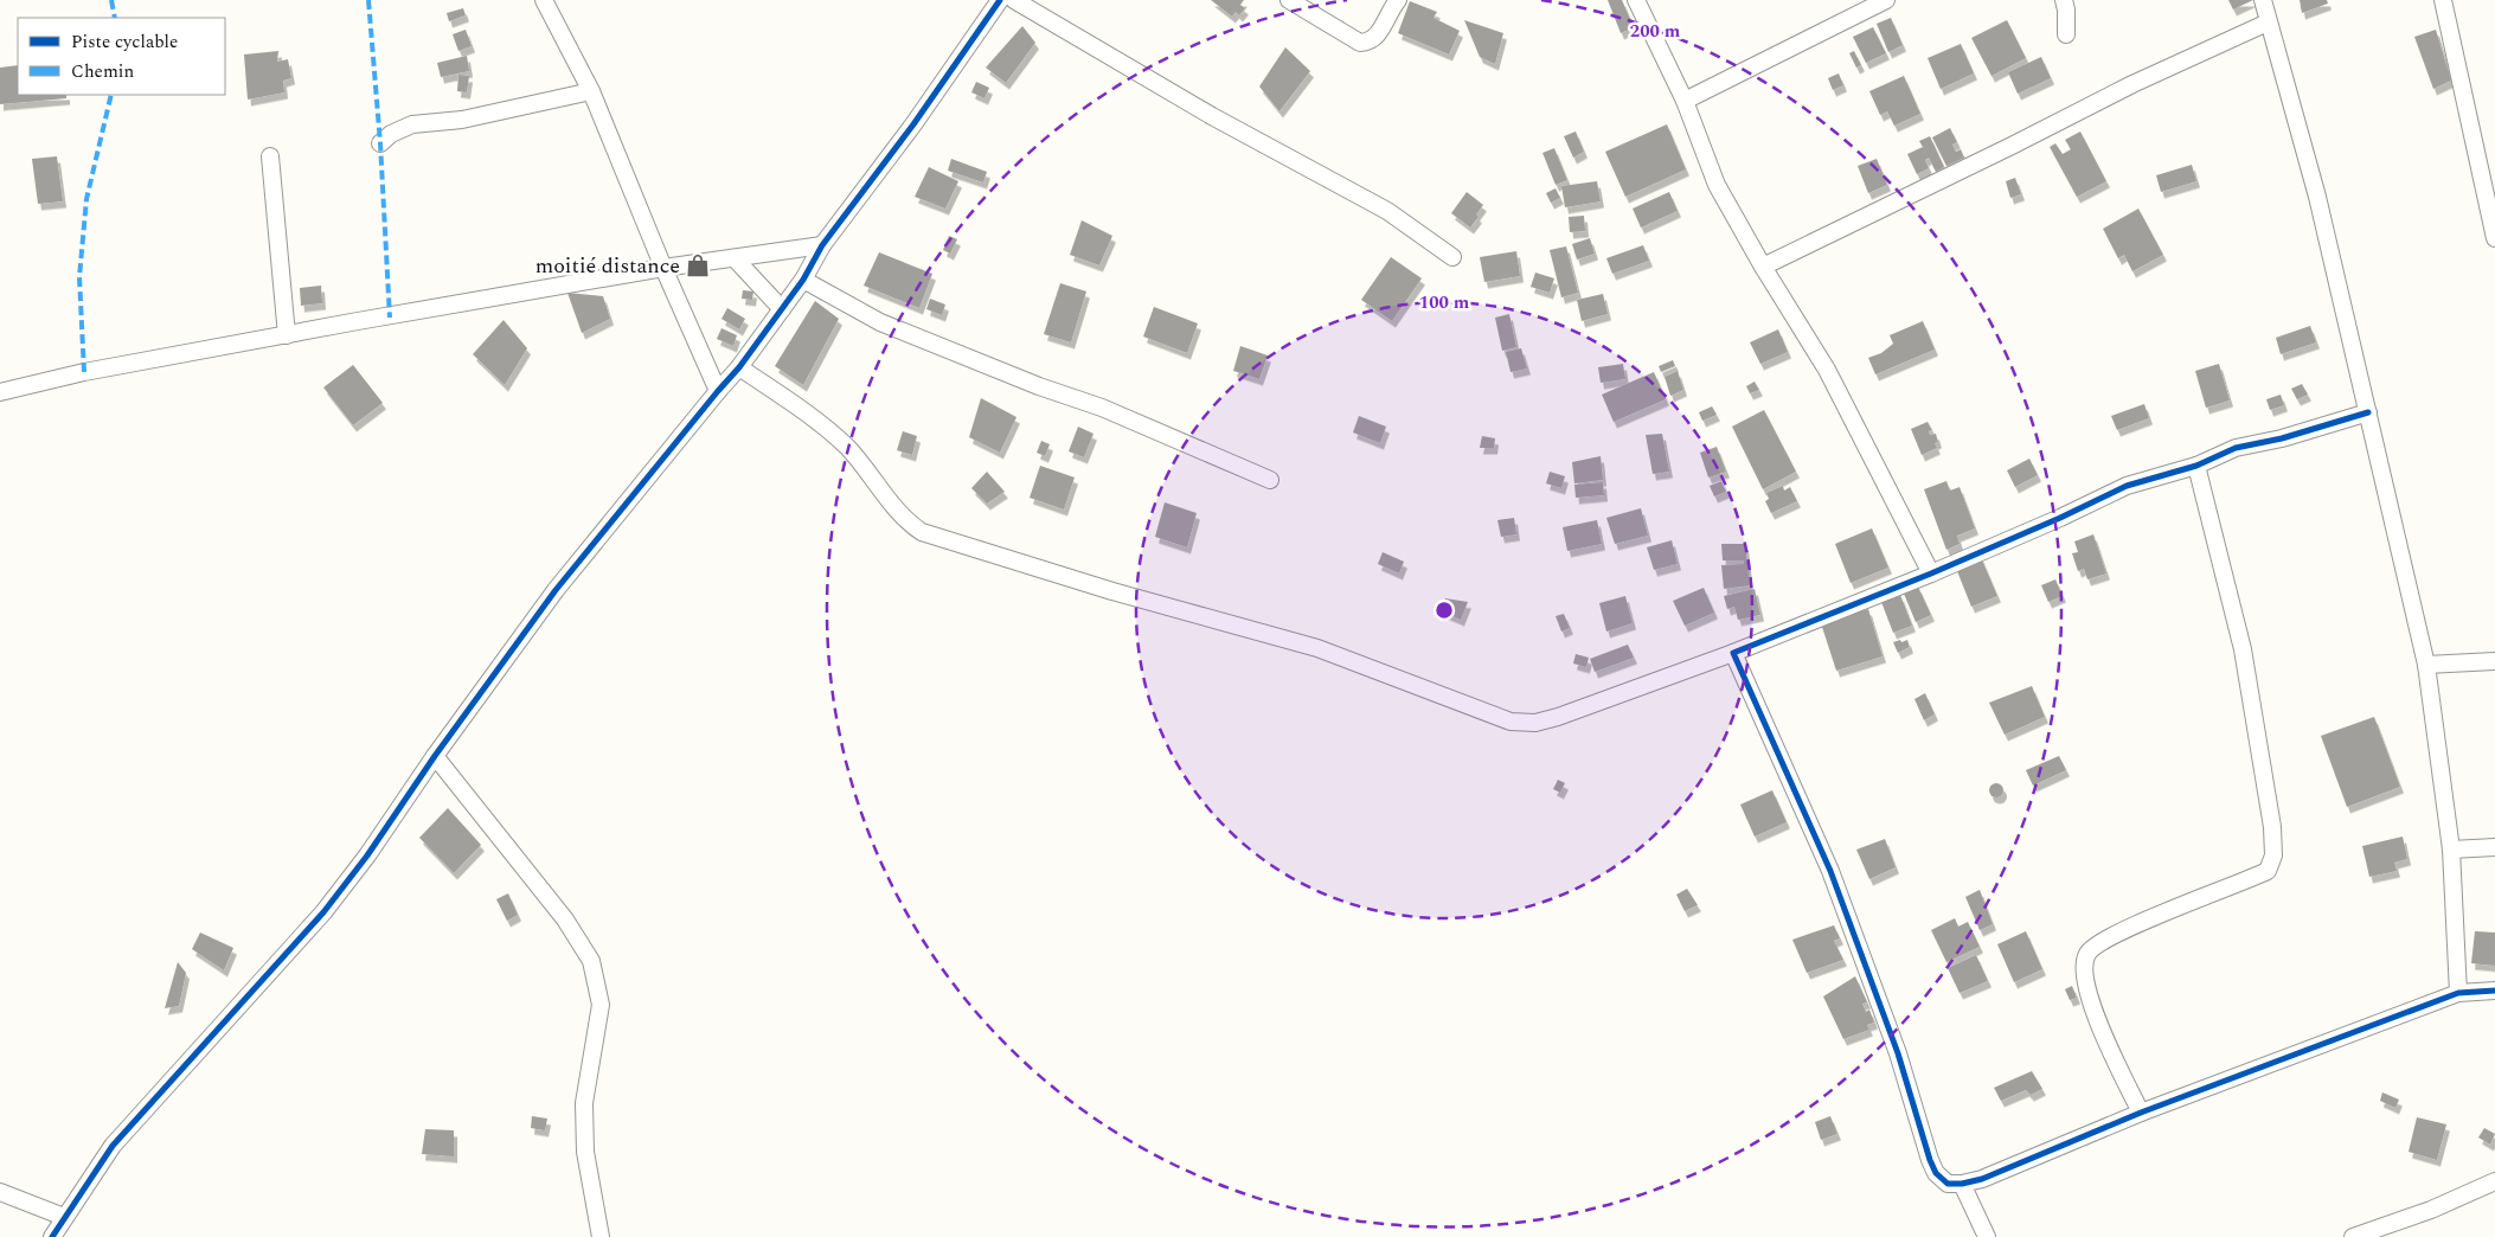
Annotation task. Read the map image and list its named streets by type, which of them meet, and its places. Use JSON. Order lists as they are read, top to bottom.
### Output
{
  "places": {
    "shop": ["moitié distance"]
  },
  "legend": ["Piste cyclable", "Chemin"],
  "rings": ["200 m", "100 m"]
}
